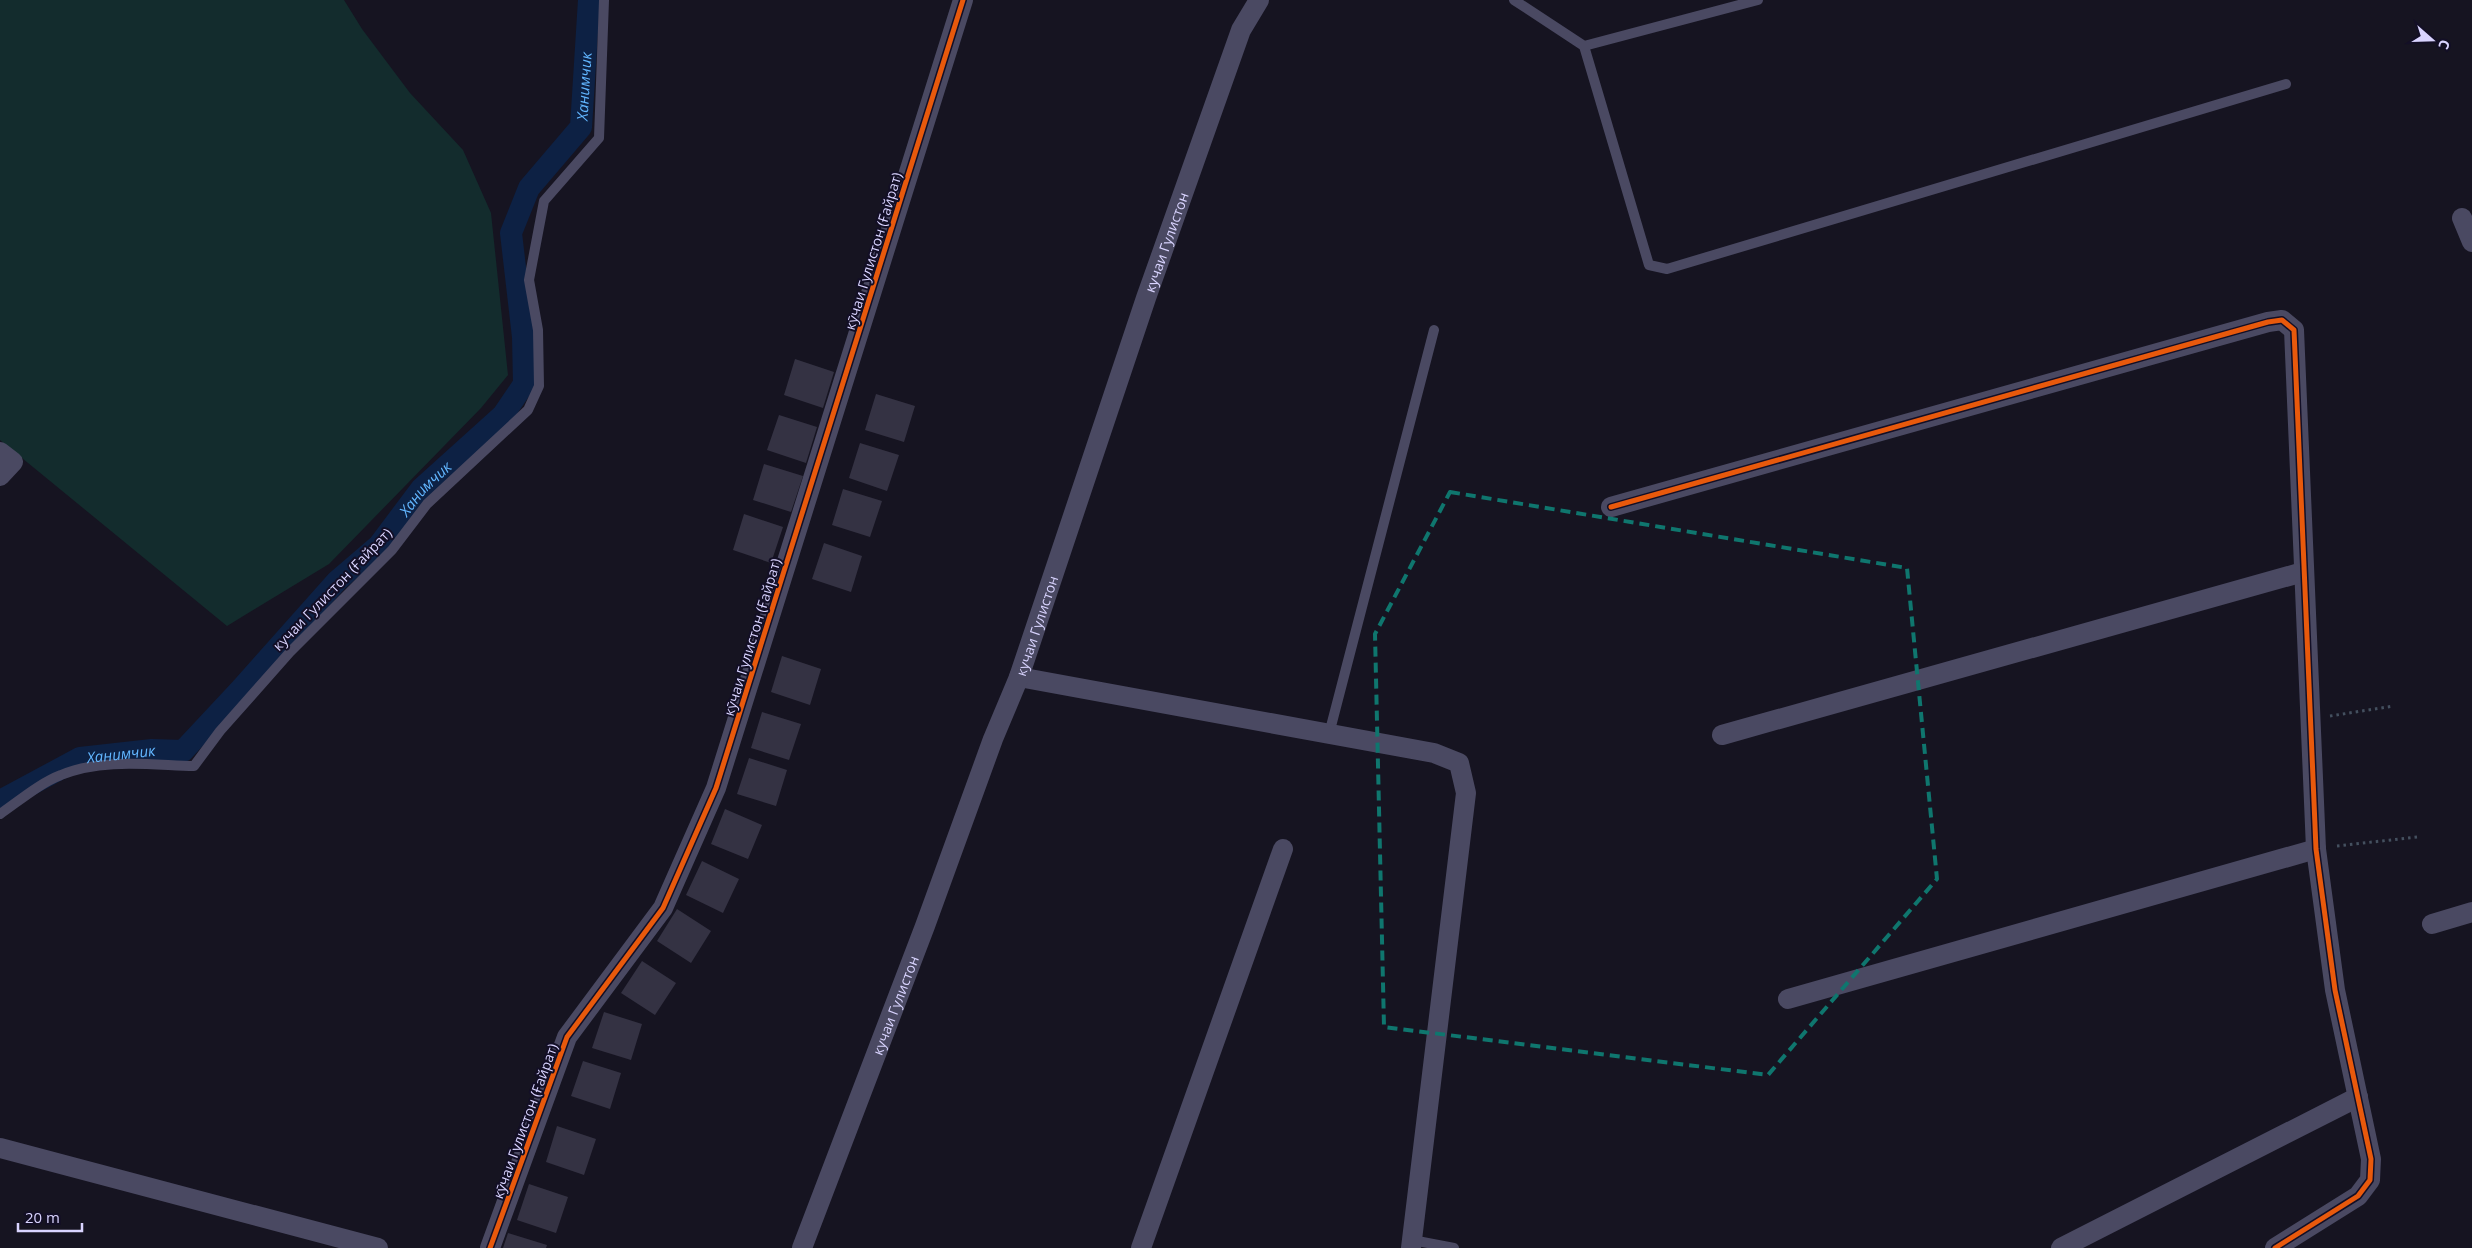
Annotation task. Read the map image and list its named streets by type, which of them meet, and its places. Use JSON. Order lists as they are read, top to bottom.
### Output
{
  "streets": {
    "street": ["кучаи Гулистон", "кӯчаи Гулистон (Ғайрат)"],
    "lane": ["кучаи Гулистон (Ғайрат)"]
  },
  "water": ["Ханимчик"],
  "scale_bar": "20 m",
  "north": "right"
}
